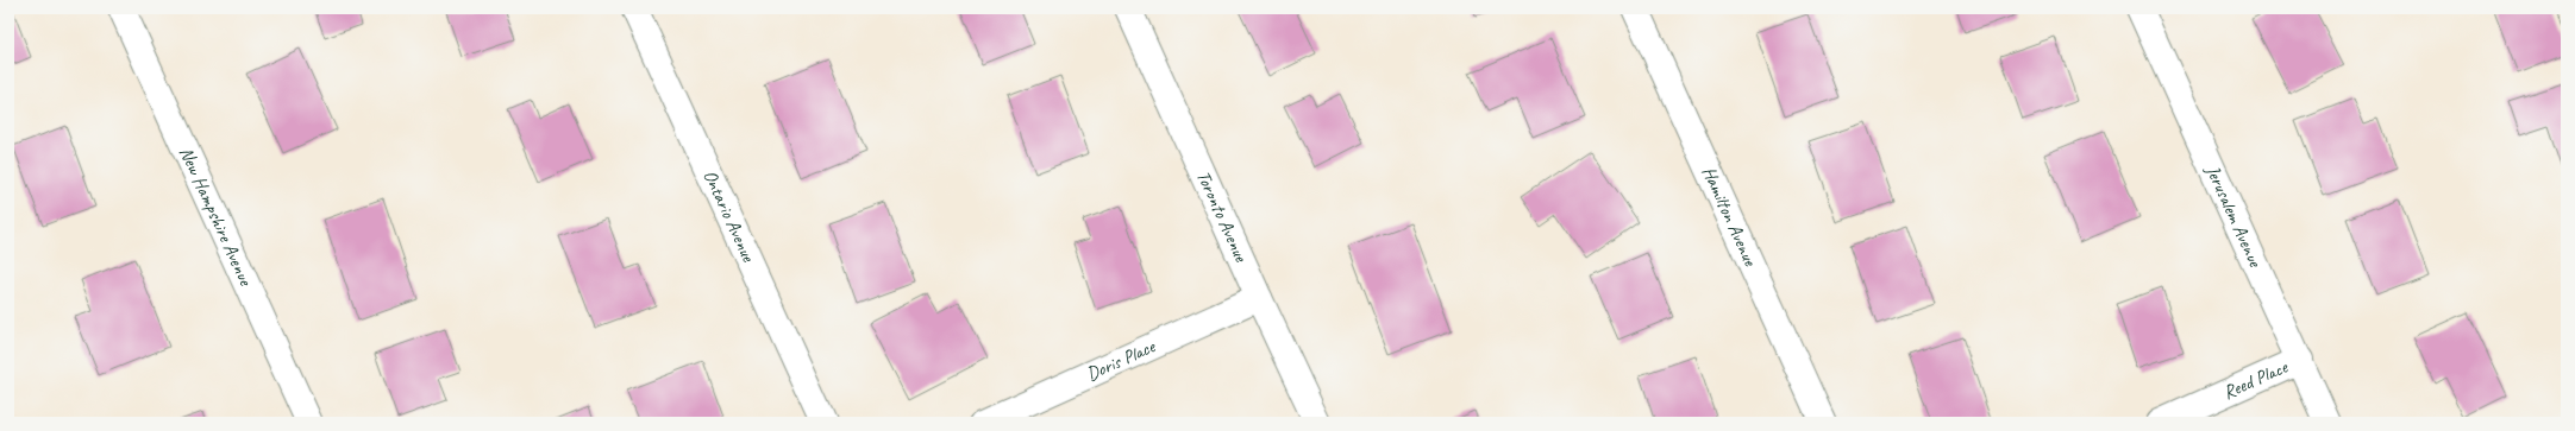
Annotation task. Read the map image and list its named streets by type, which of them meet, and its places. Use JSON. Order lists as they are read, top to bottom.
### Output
{
  "streets": {
    "street": [
      "New Hampshire Avenue",
      "Jerusalem Avenue",
      "Ontario Avenue",
      "Toronto Avenue",
      "Hamilton Avenue",
      "Doris Place",
      "Reed Place"
    ]
  },
  "crossings": [
    ["Jerusalem Avenue", "Reed Place"],
    ["Toronto Avenue", "Doris Place"]
  ]
}
